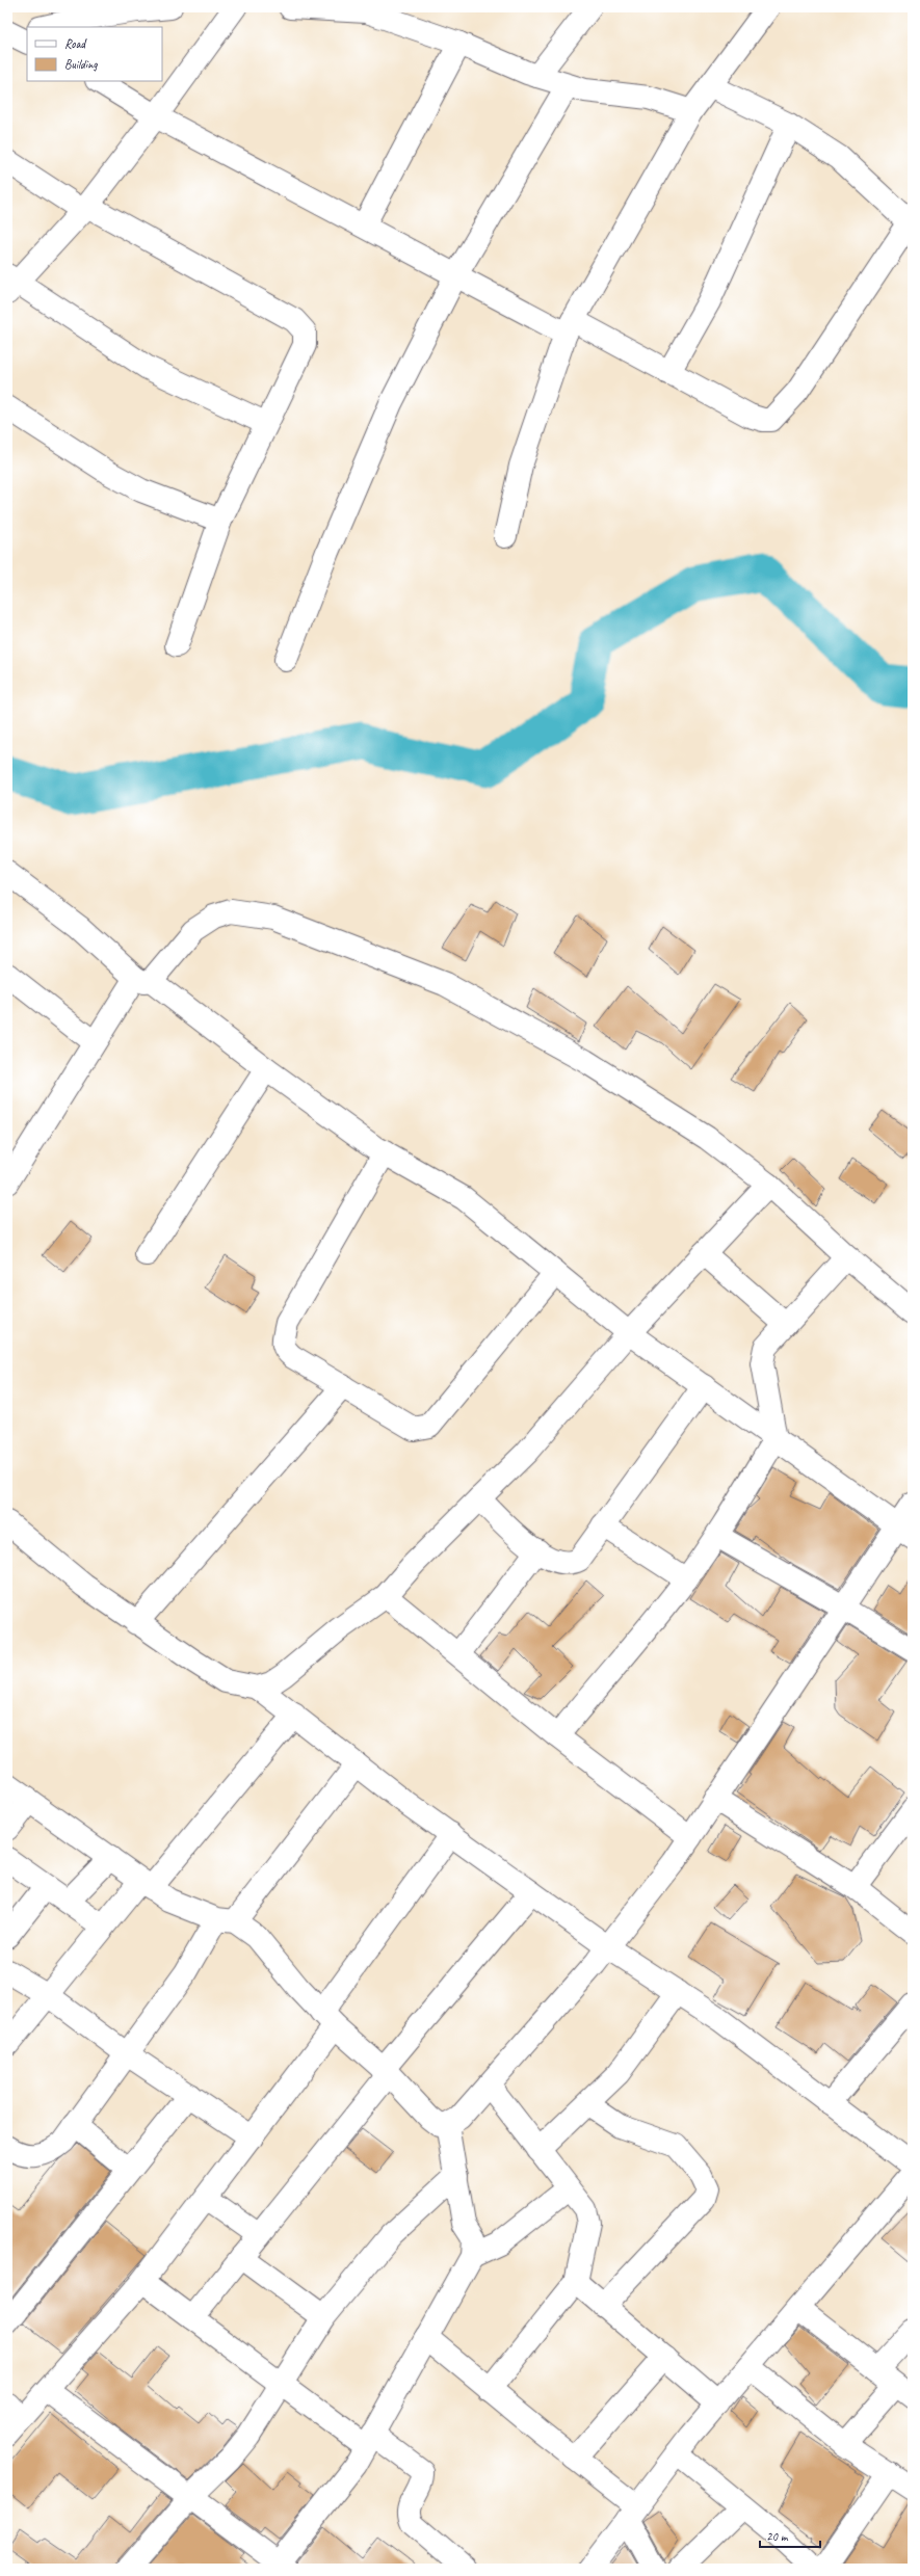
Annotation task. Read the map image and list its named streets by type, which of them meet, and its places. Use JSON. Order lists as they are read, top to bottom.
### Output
{
  "legend": ["Road", "Building"],
  "scale_bar": "20 m"
}
